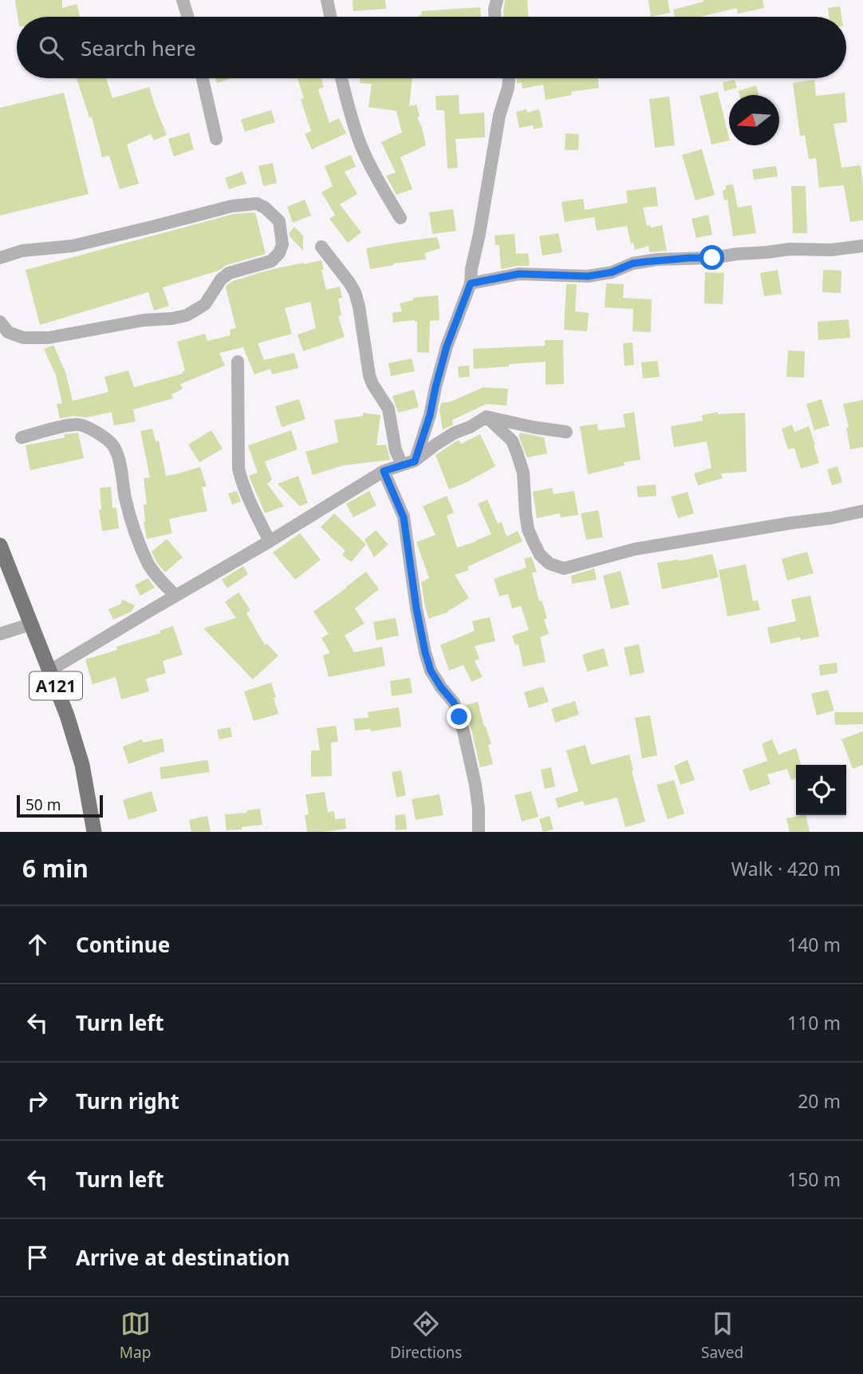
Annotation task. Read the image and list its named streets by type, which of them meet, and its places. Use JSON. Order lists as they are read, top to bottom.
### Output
{
  "streets": {
    "main road": ["A121"]
  },
  "scale_bar": "50 m",
  "north": "left",
  "page": {
    "search": "Search here",
    "scale": "50 m",
    "heading": ["6 min", "Walk · 420 m"],
    "list": [
      ["Continue", "140 m"],
      ["Turn left", "110 m"],
      ["Turn right", "20 m"],
      ["Turn left", "150 m"],
      "Arrive at destination"
    ],
    "nav": ["Map", "Directions", "Saved"]
  }
}
